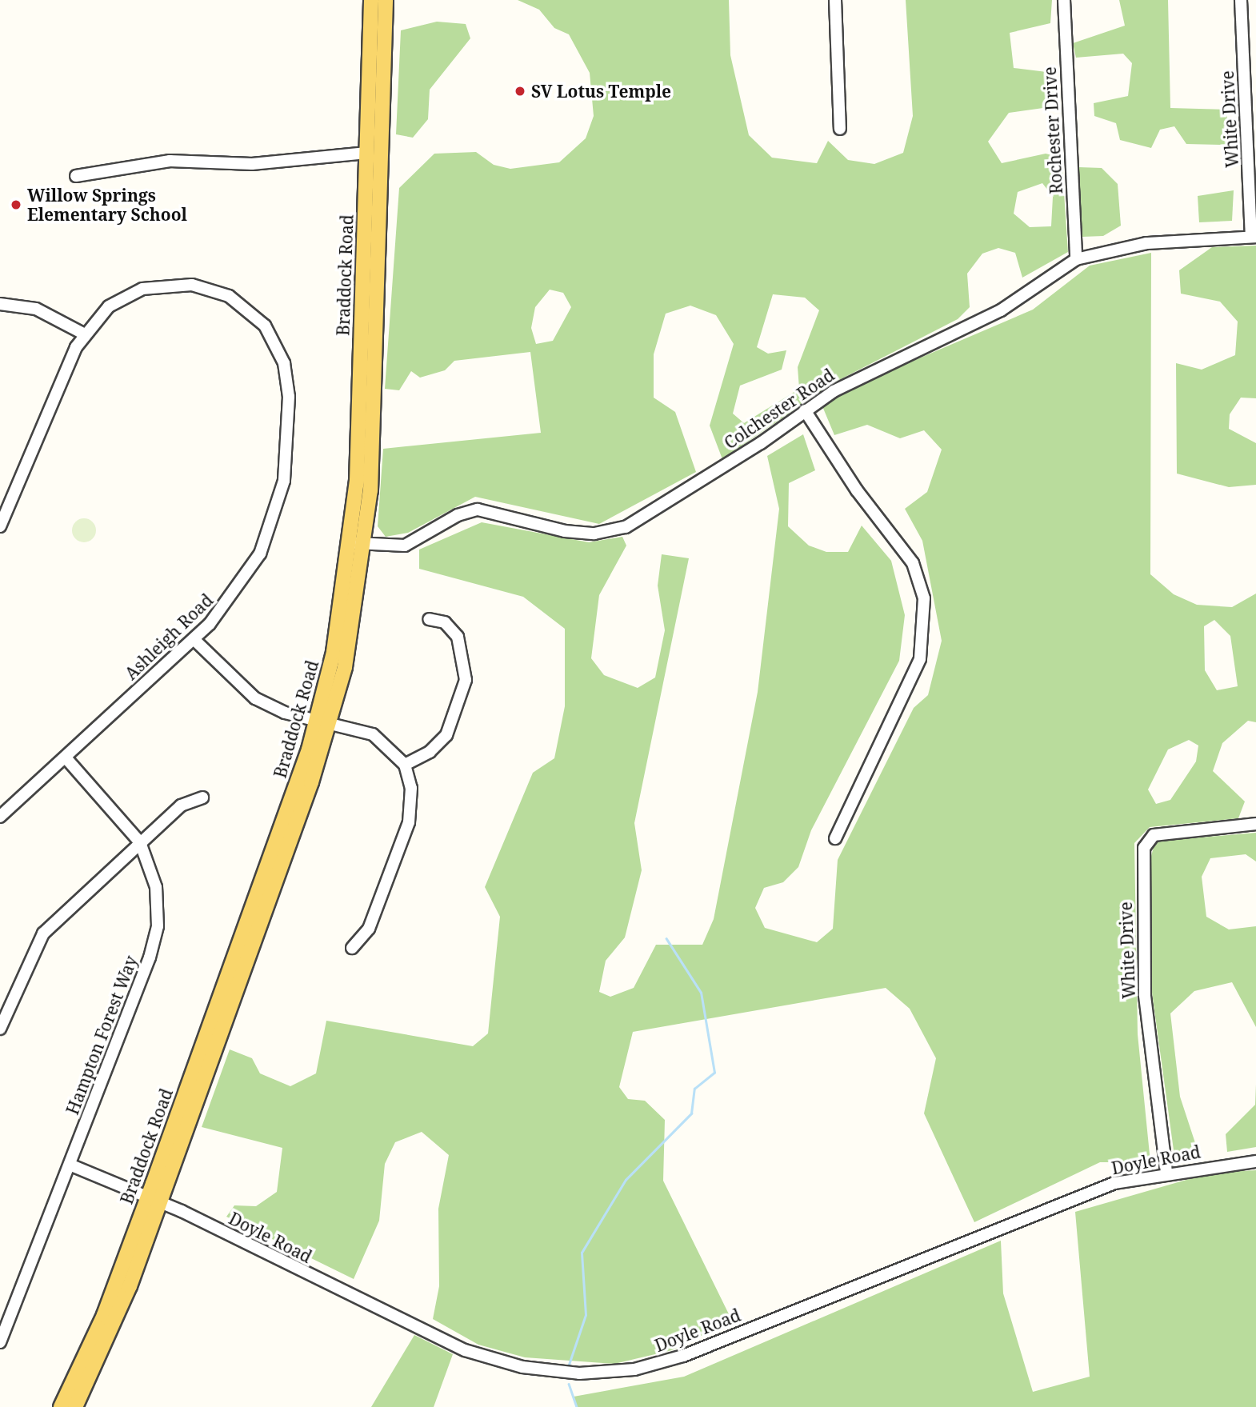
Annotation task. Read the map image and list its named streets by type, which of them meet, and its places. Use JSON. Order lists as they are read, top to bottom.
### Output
{
  "streets": {
    "main road": ["Braddock Road"],
    "street": [
      "White Drive",
      "Rochester Drive",
      "Colchester Road",
      "Ashleigh Road",
      "Hampton Forest Way",
      "Doyle Road"
    ]
  },
  "crossings": [
    ["White Drive", "Colchester Road"],
    ["White Drive", "Doyle Road"],
    ["Rochester Drive", "Colchester Road"],
    ["Braddock Road", "Colchester Road"],
    ["Braddock Road", "Doyle Road"],
    ["Ashleigh Road", "Hampton Forest Way"],
    ["Hampton Forest Way", "Doyle Road"]
  ],
  "places": ["SV Lotus Temple", "Willow Springs Elementary School"]
}
